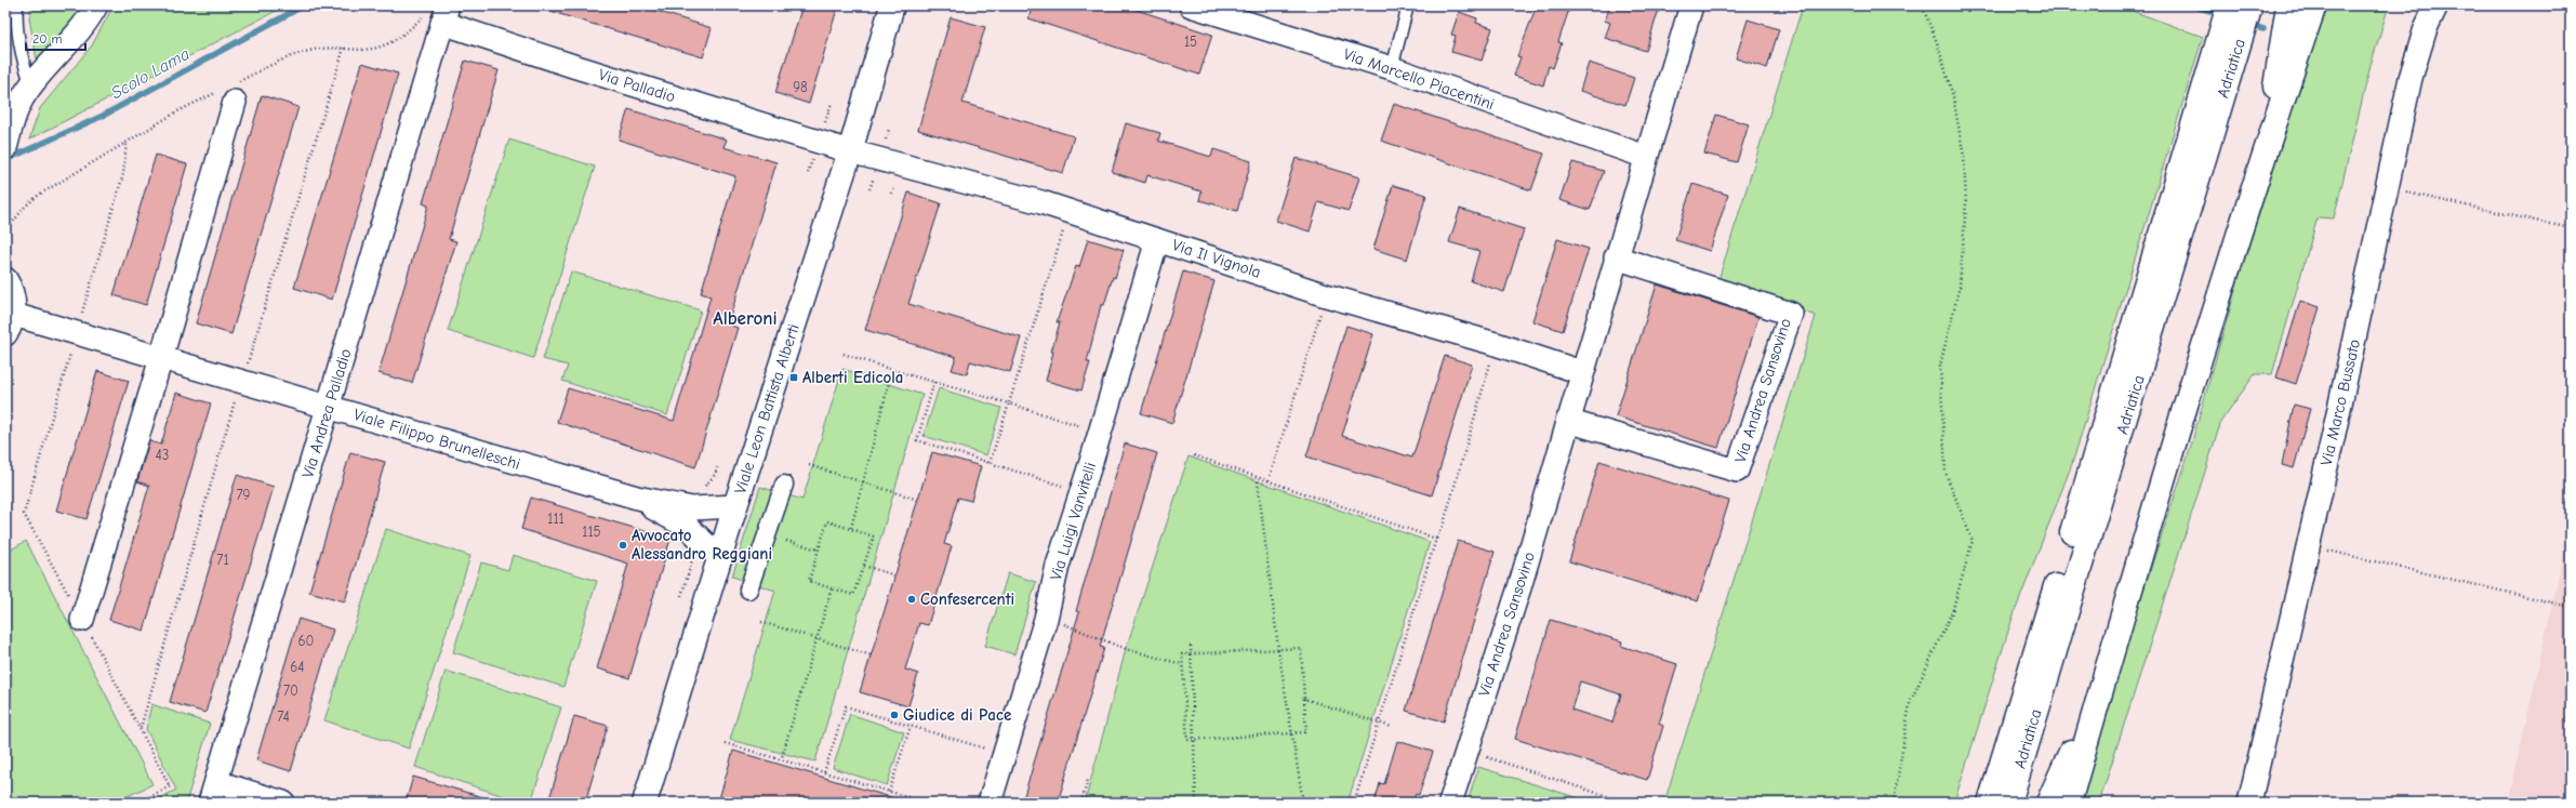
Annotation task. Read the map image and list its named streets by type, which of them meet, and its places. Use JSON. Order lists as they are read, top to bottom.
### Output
{
  "streets": {
    "main road": ["Adriatica", "Viale Leon Battista Alberti"],
    "street": [
      "Via Marcello Piacentini",
      "Via Palladio",
      "Via Il Vignola",
      "Via Andrea Sansovino",
      "Via Marco Bussato",
      "Via Andrea Palladio",
      "Viale Filippo Brunelleschi",
      "Via Luigi Vanvitelli"
    ]
  },
  "crossings": [
    ["Via Marcello Piacentini", "Via Andrea Sansovino"],
    ["Via Palladio", "Via Il Vignola"],
    ["Via Palladio", "Viale Leon Battista Alberti"],
    ["Via Palladio", "Via Andrea Palladio"],
    ["Via Il Vignola", "Via Andrea Sansovino"],
    ["Via Il Vignola", "Viale Leon Battista Alberti"],
    ["Via Il Vignola", "Via Luigi Vanvitelli"],
    ["Viale Leon Battista Alberti", "Viale Filippo Brunelleschi"],
    ["Via Andrea Palladio", "Viale Filippo Brunelleschi"]
  ],
  "districts": ["Alberoni"],
  "water": ["Scolo Lama"],
  "places": {
    "transit": ["Alberti Edicola"],
    "other": ["Avvocato Alessandro Reggiani", "Confesercenti", "Giudice di Pace"]
  },
  "house_numbers": [
    "15",
    "98",
    "43",
    "79",
    "111",
    "115",
    "71",
    "60",
    "64",
    "70",
    "74"
  ],
  "scale_bar": "20 m"
}
